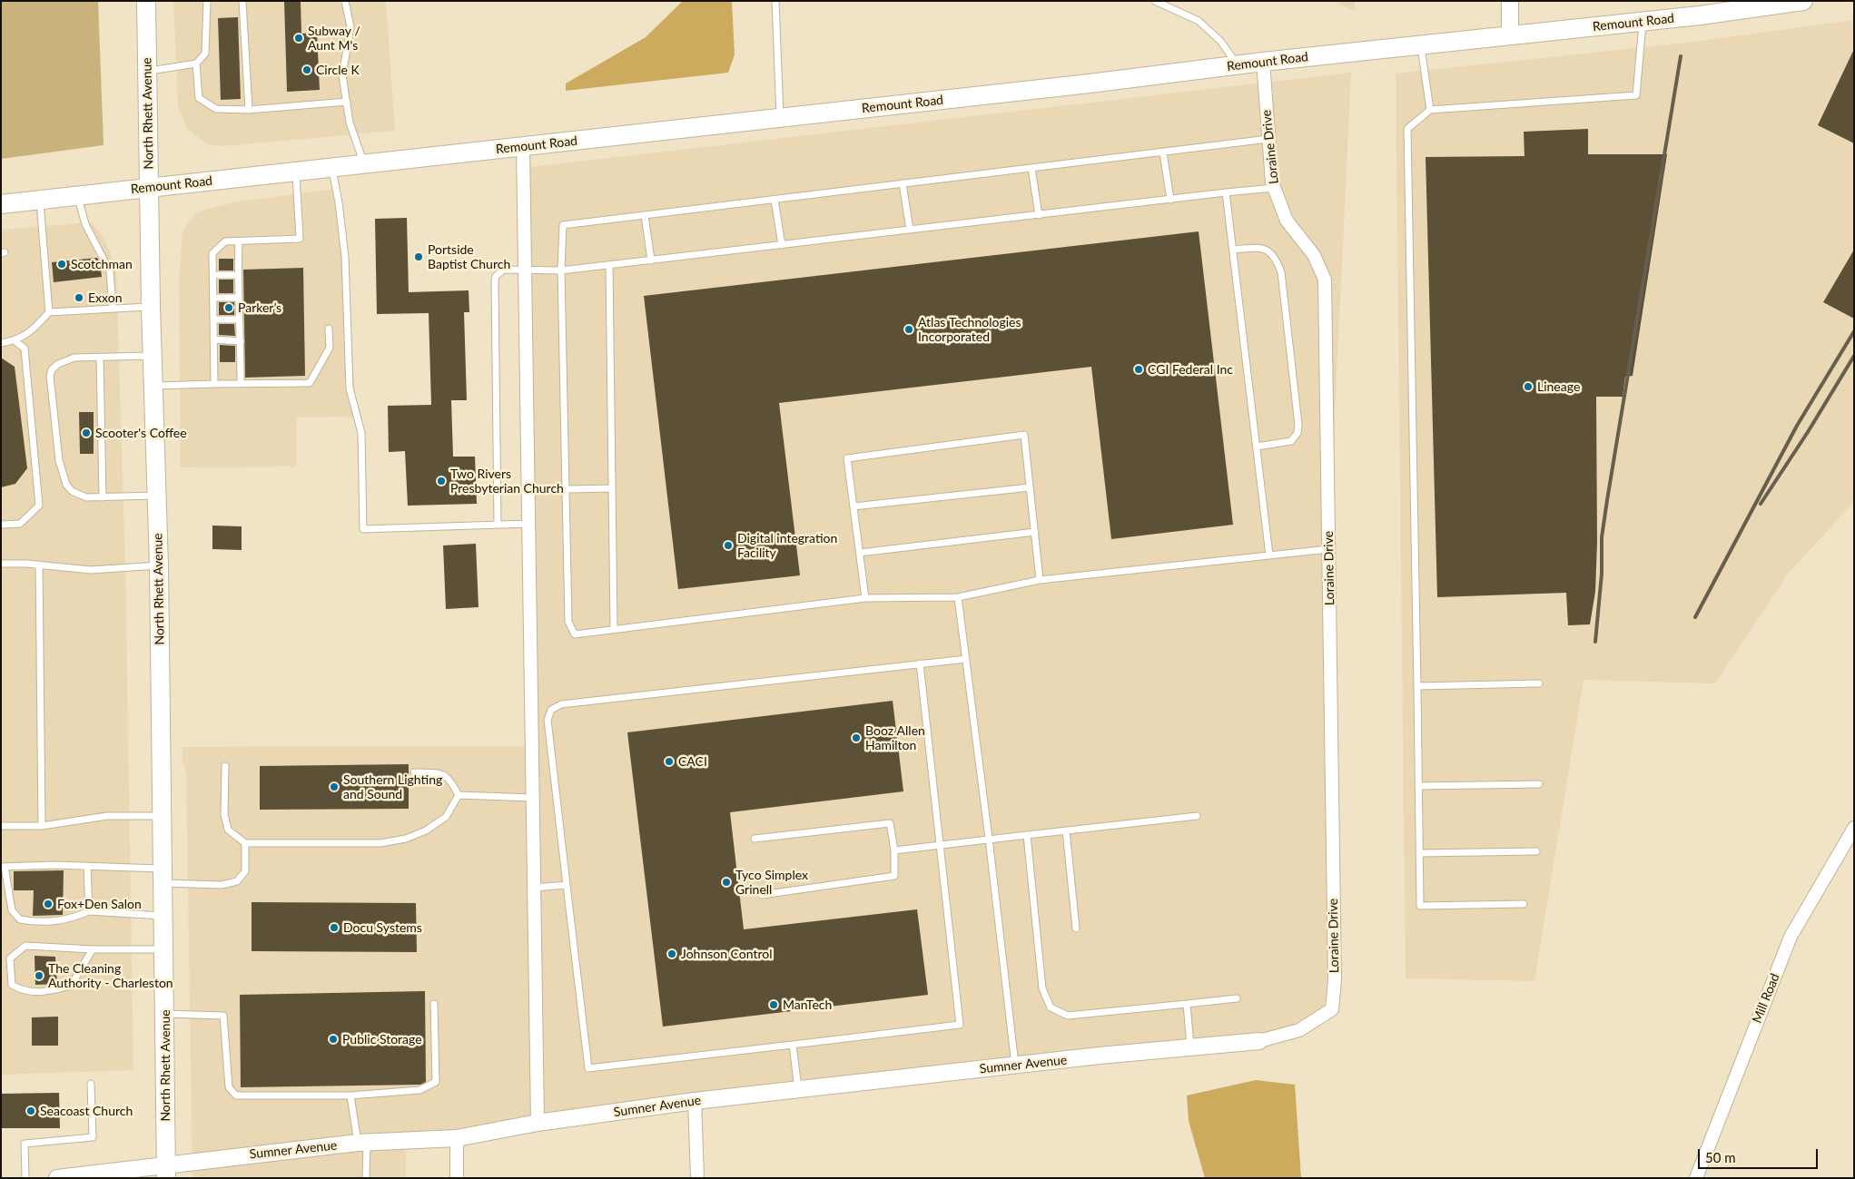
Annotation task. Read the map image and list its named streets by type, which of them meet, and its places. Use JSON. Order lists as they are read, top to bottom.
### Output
{
  "streets": {
    "main road": ["Remount Road", "North Rhett Avenue"],
    "street": ["Loraine Drive", "Mill Road", "Sumner Avenue"]
  },
  "crossings": [
    ["Remount Road", "North Rhett Avenue"],
    ["Remount Road", "Loraine Drive"],
    ["North Rhett Avenue", "Sumner Avenue"],
    ["Loraine Drive", "Sumner Avenue"]
  ],
  "places": [
    "Subway / Aunt M's",
    "Circle K",
    "Portside Baptist Church",
    "Scotchman",
    "Exxon",
    "Parker’s",
    "Atlas Technologies Incorporated",
    "CGI Federal Inc",
    "Lineage",
    "Scooter's Coffee",
    "Two Rivers Presbyterian Church",
    "Digital integration Facility",
    "Booz Allen Hamilton",
    "CACI",
    "Southern Lighting and Sound",
    "Tyco Simplex Grinell",
    "Fox+Den Salon",
    "Docu Systems",
    "Johnson Control",
    "The Cleaning Authority - Charleston",
    "ManTech",
    "Public Storage",
    "Seacoast Church"
  ],
  "scale_bar": "50 m"
}
